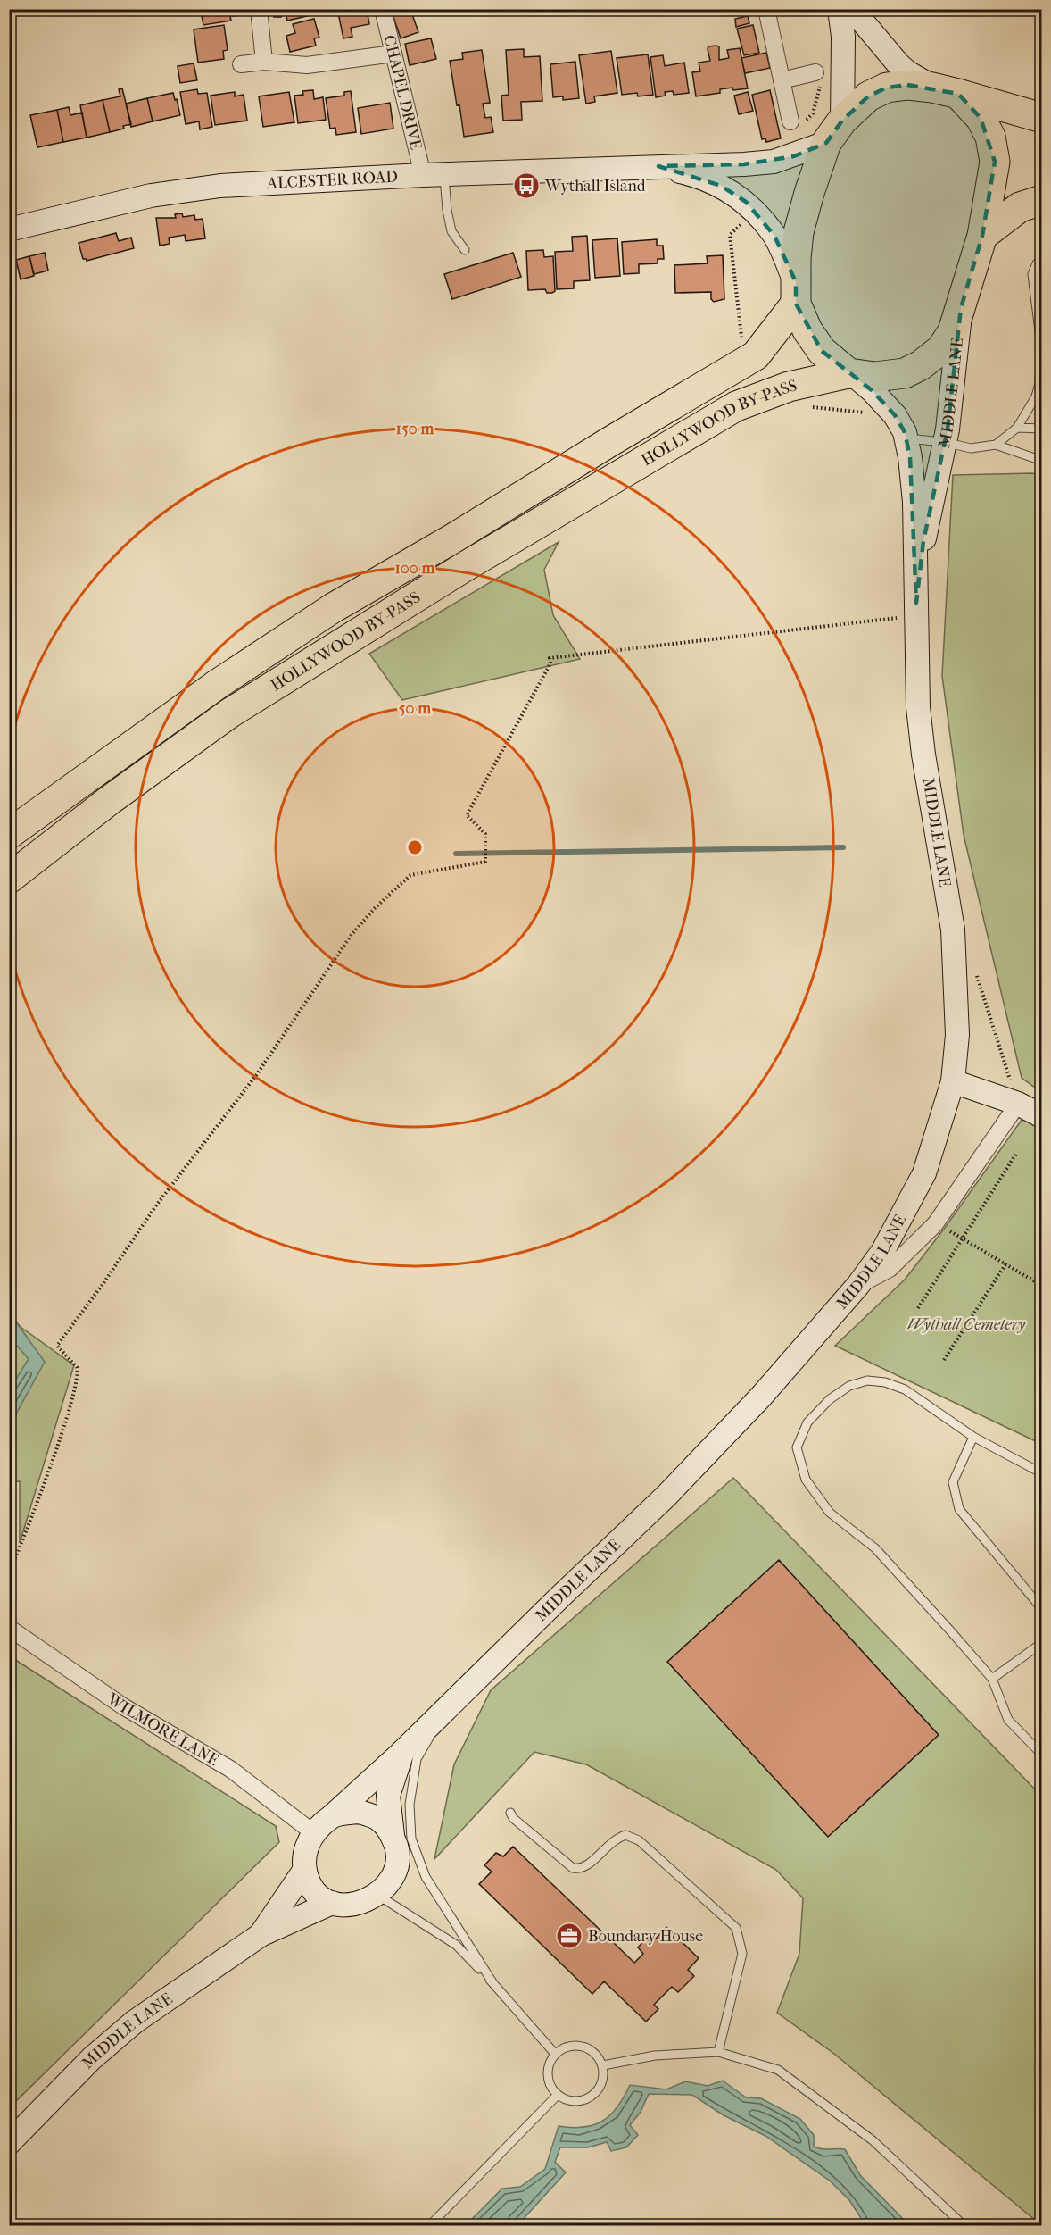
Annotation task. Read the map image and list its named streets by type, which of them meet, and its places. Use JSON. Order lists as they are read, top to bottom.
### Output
{
  "streets": {
    "highway": ["HOLLYWOOD BY-PASS"],
    "street": [
      "CHAPEL DRIVE",
      "ALCESTER ROAD",
      "MIDDLE LANE",
      "WILMORE LANE"
    ]
  },
  "crossings": [
    ["CHAPEL DRIVE", "ALCESTER ROAD"],
    ["ALCESTER ROAD", "HOLLYWOOD BY-PASS"],
    ["MIDDLE LANE", "HOLLYWOOD BY-PASS"],
    ["MIDDLE LANE", "WILMORE LANE"]
  ],
  "parks": ["Wythall Cemetery"],
  "places": {
    "bus stop": ["Wythall Island"],
    "office": ["Boundary House"]
  },
  "rings": ["150 m", "100 m", "50 m"]
}
